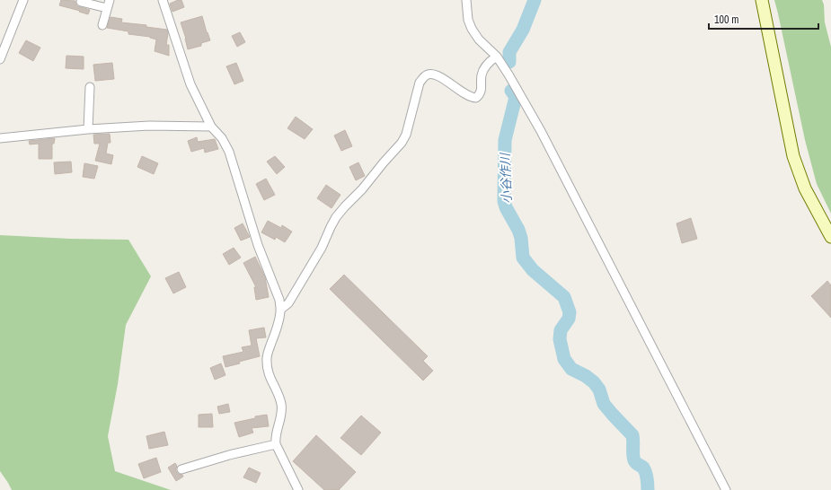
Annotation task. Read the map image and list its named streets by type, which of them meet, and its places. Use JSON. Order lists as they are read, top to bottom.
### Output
{
  "water": ["小谷作川"],
  "scale_bar": "100 m"
}
